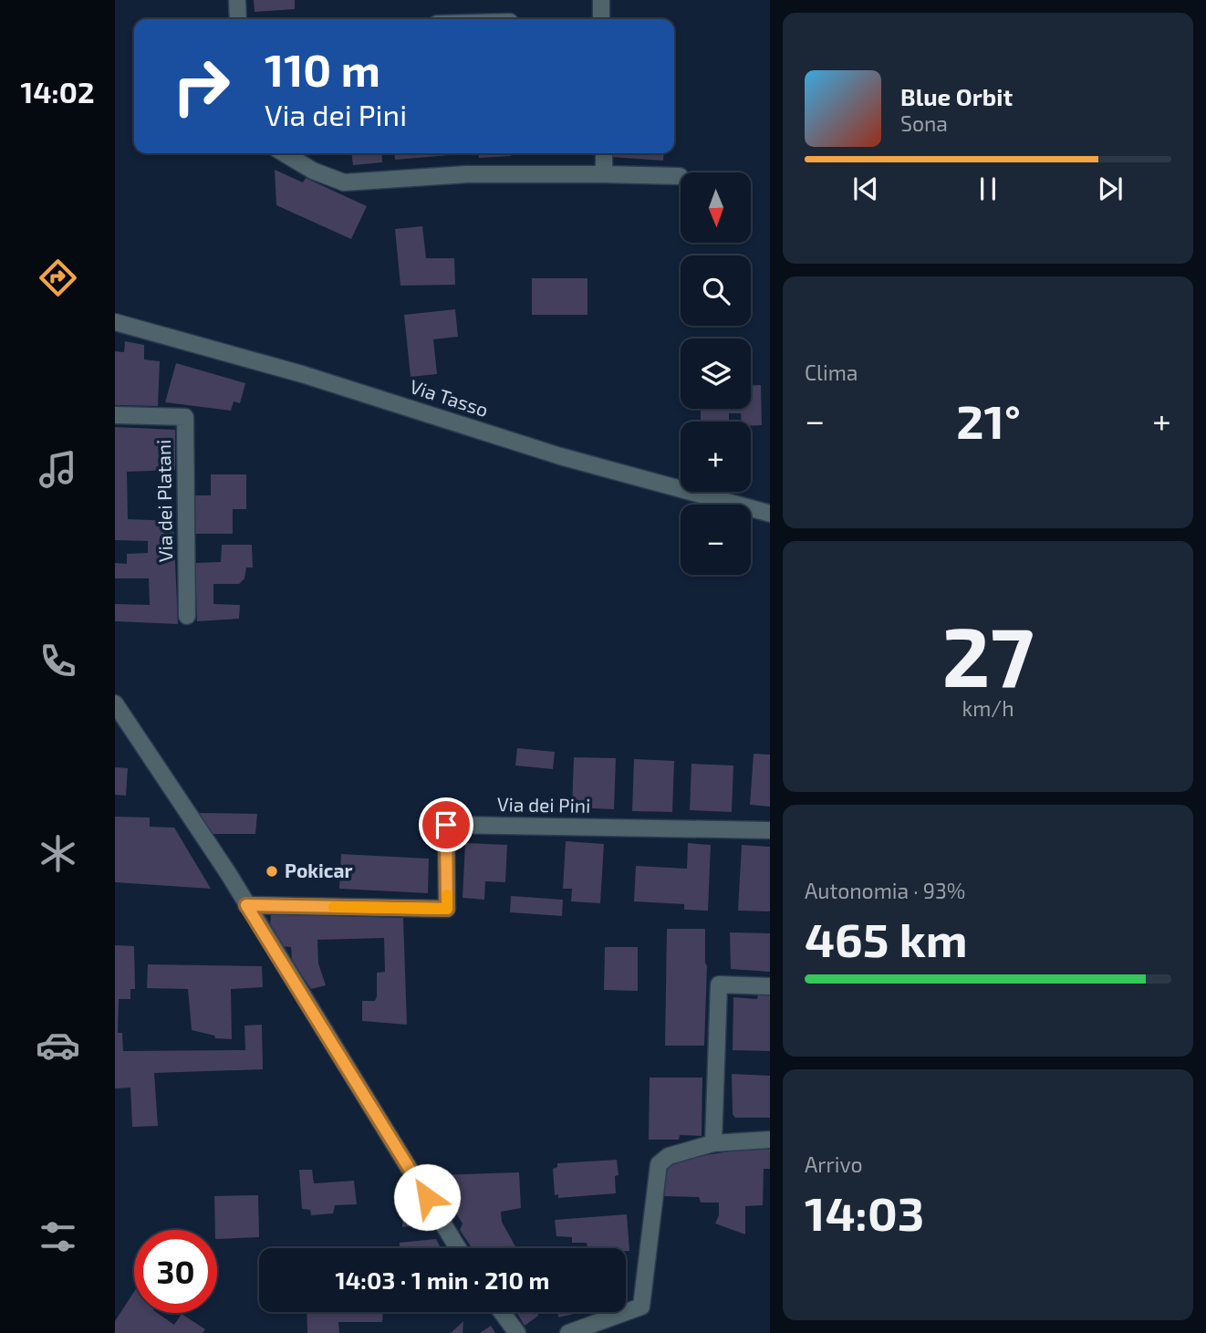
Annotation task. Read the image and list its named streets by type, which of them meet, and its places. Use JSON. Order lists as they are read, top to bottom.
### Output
{
  "streets": {
    "street": ["Via Tasso", "Via dei Platani", "Via dei Pini"]
  },
  "places": ["Pokicar"],
  "north": "bottom",
  "page": {
    "tabs": "14:02",
    "turn": ["110 m", "Via dei Pini"],
    "song": ["Blue Orbit", "Sona"],
    "map_buttons": ["+", "−"],
    "tile": [
      "Clima",
      ["27", "km/h"],
      ["Autonomia · 93%", "465 km"],
      ["Arrivo", "14:03"]
    ],
    "heat": ["−", "21°", "+"],
    "limit": "30",
    "trip": "14:03 · 1 min · 210 m"
  }
}
